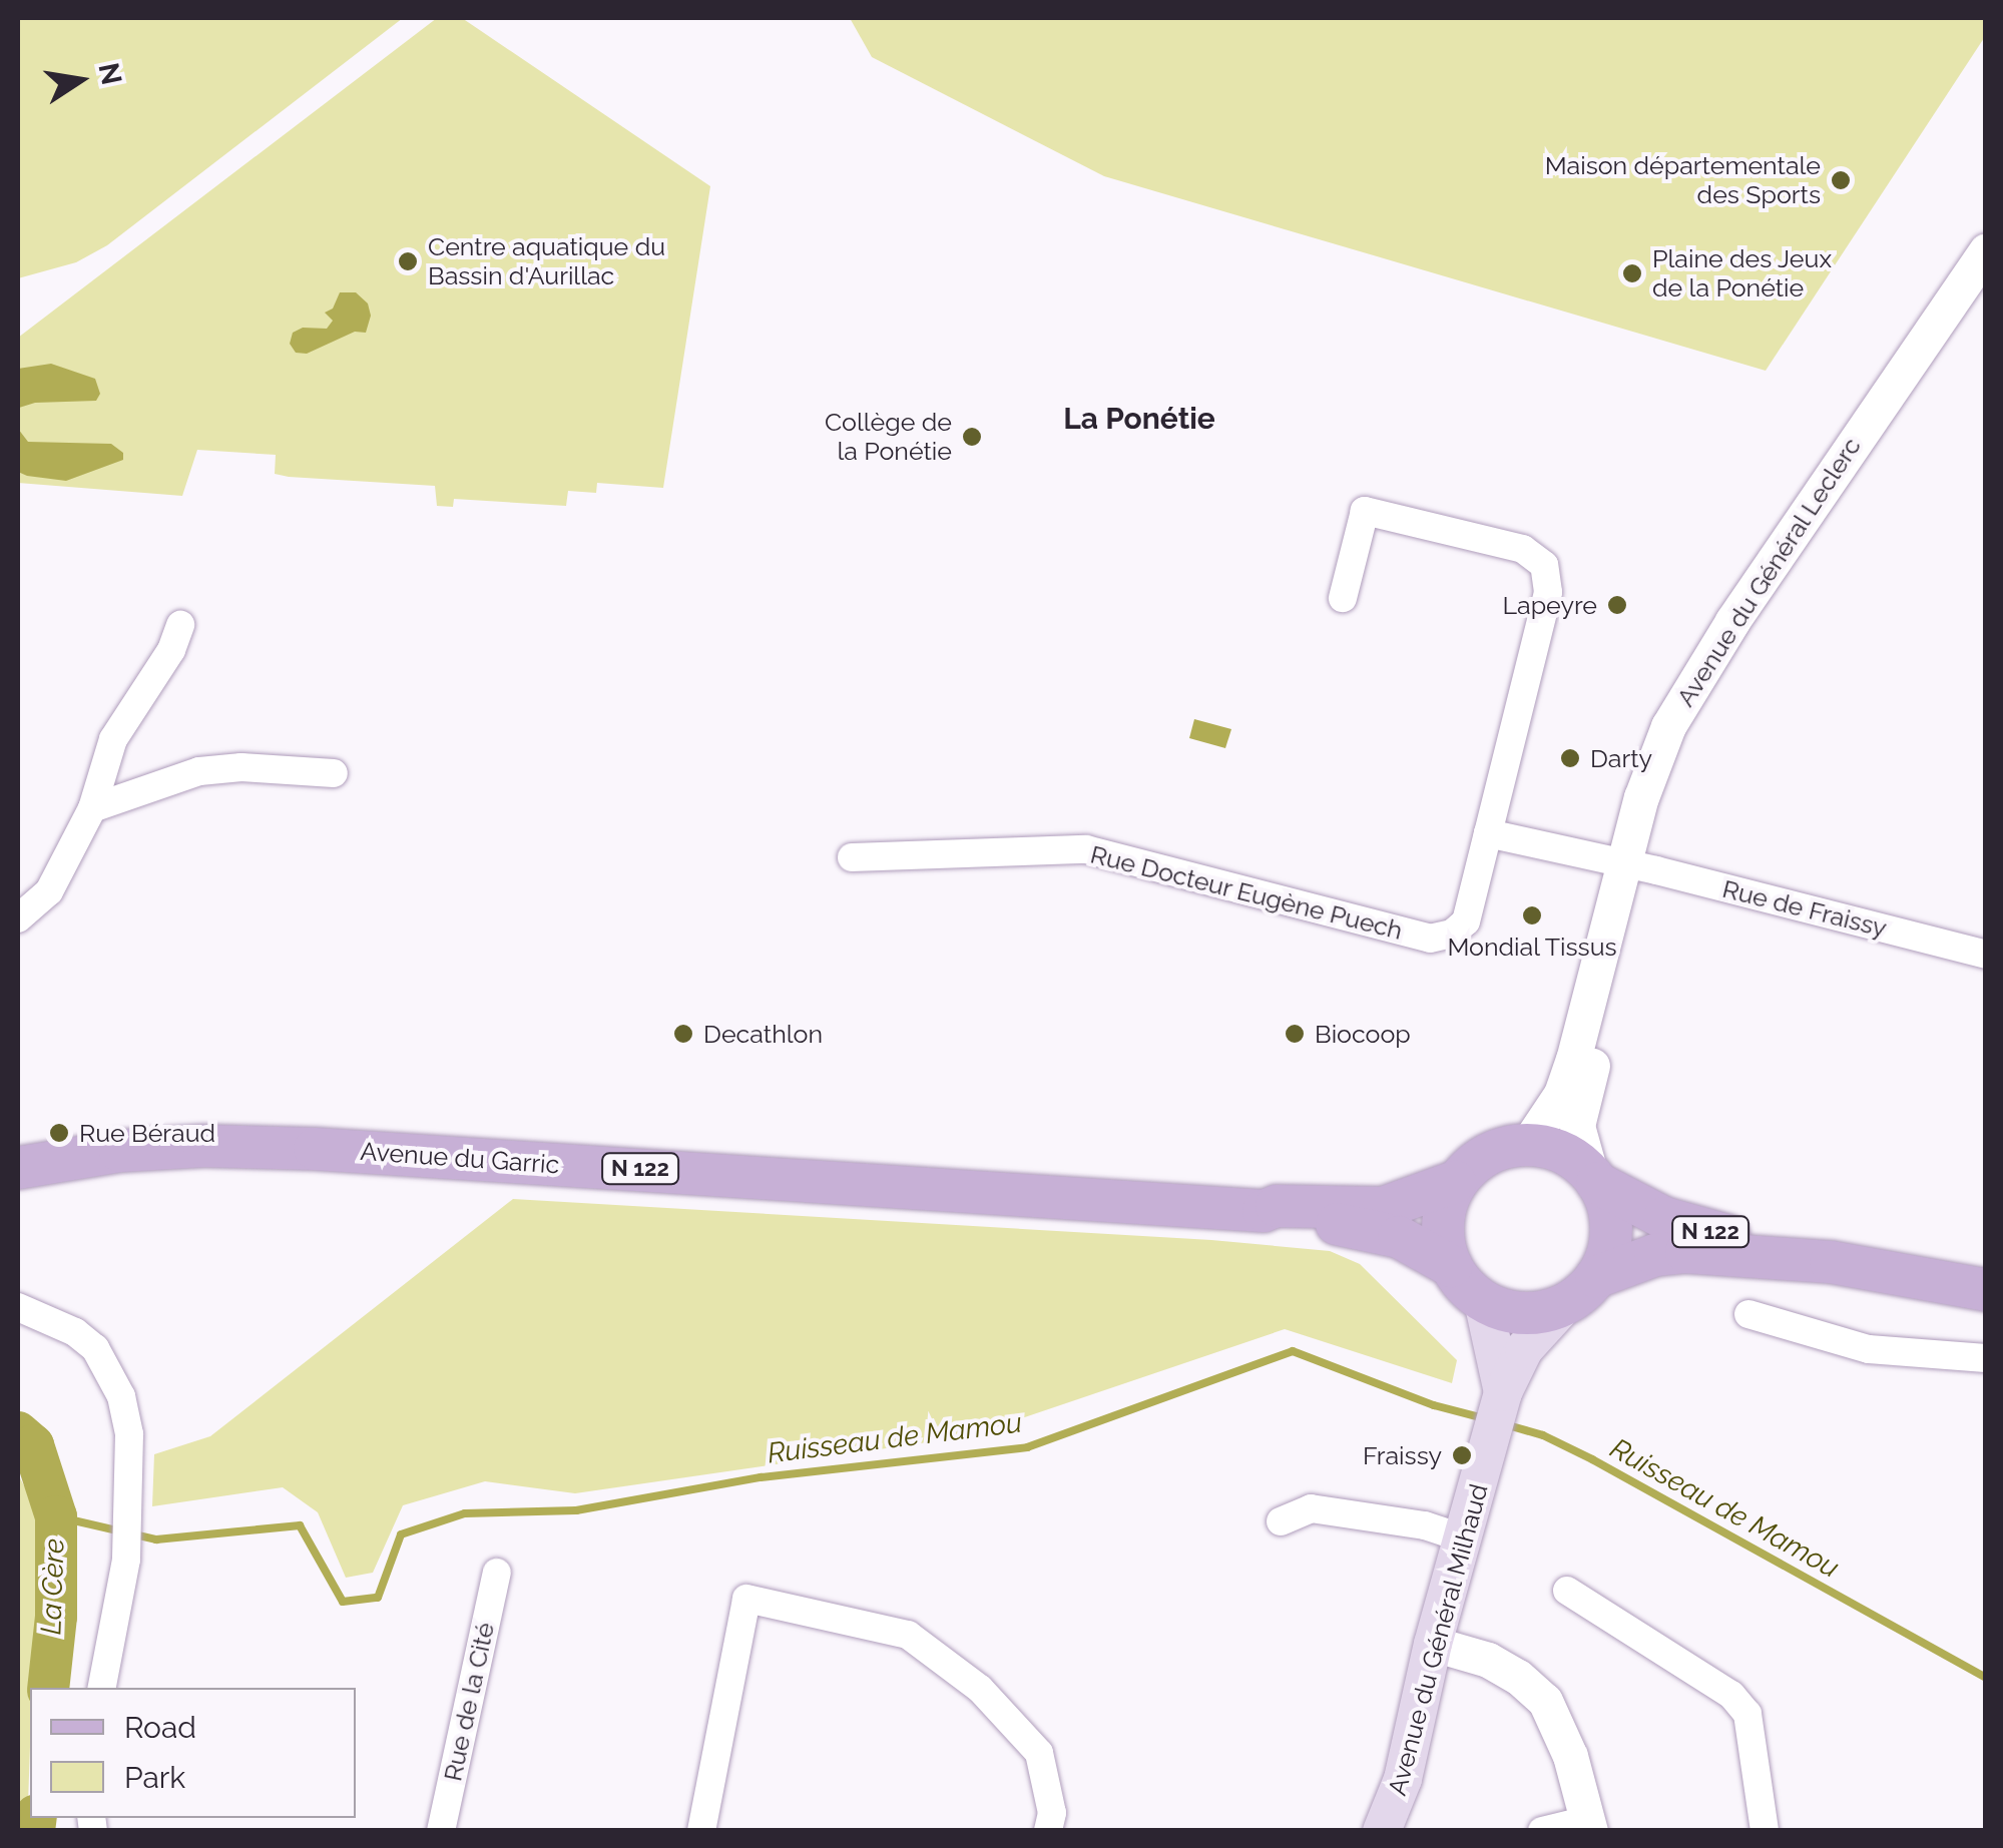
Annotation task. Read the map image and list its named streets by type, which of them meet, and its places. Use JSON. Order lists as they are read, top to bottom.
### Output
{
  "streets": {
    "main road": ["Avenue du Garric", "N 122", "Avenue du Général Milhaud"],
    "street": [
      "Avenue du Général Leclerc",
      "Rue Docteur Eugène Puech",
      "Rue de Fraissy",
      "Rue de la Cité"
    ]
  },
  "crossings": [
    ["Avenue du Général Leclerc", "Rue de Fraissy"],
    ["Avenue du Général Leclerc", "Avenue du Garric"],
    ["Avenue du Général Leclerc", "N 122"],
    ["Avenue du Garric", "N 122"]
  ],
  "districts": ["La Ponétie"],
  "water": ["Ruisseau de Mamou", "La Cère"],
  "places": [
    "Maison départementale des Sports",
    "Centre aquatique du Bassin d'Aurillac",
    "Plaine des Jeux de la Ponétie",
    "Collège de la Ponétie",
    "Lapeyre",
    "Darty",
    "Mondial Tissus",
    "Decathlon",
    "Biocoop",
    "Rue Béraud",
    "Fraissy"
  ],
  "legend": ["Road", "Park"],
  "north": "right"
}
